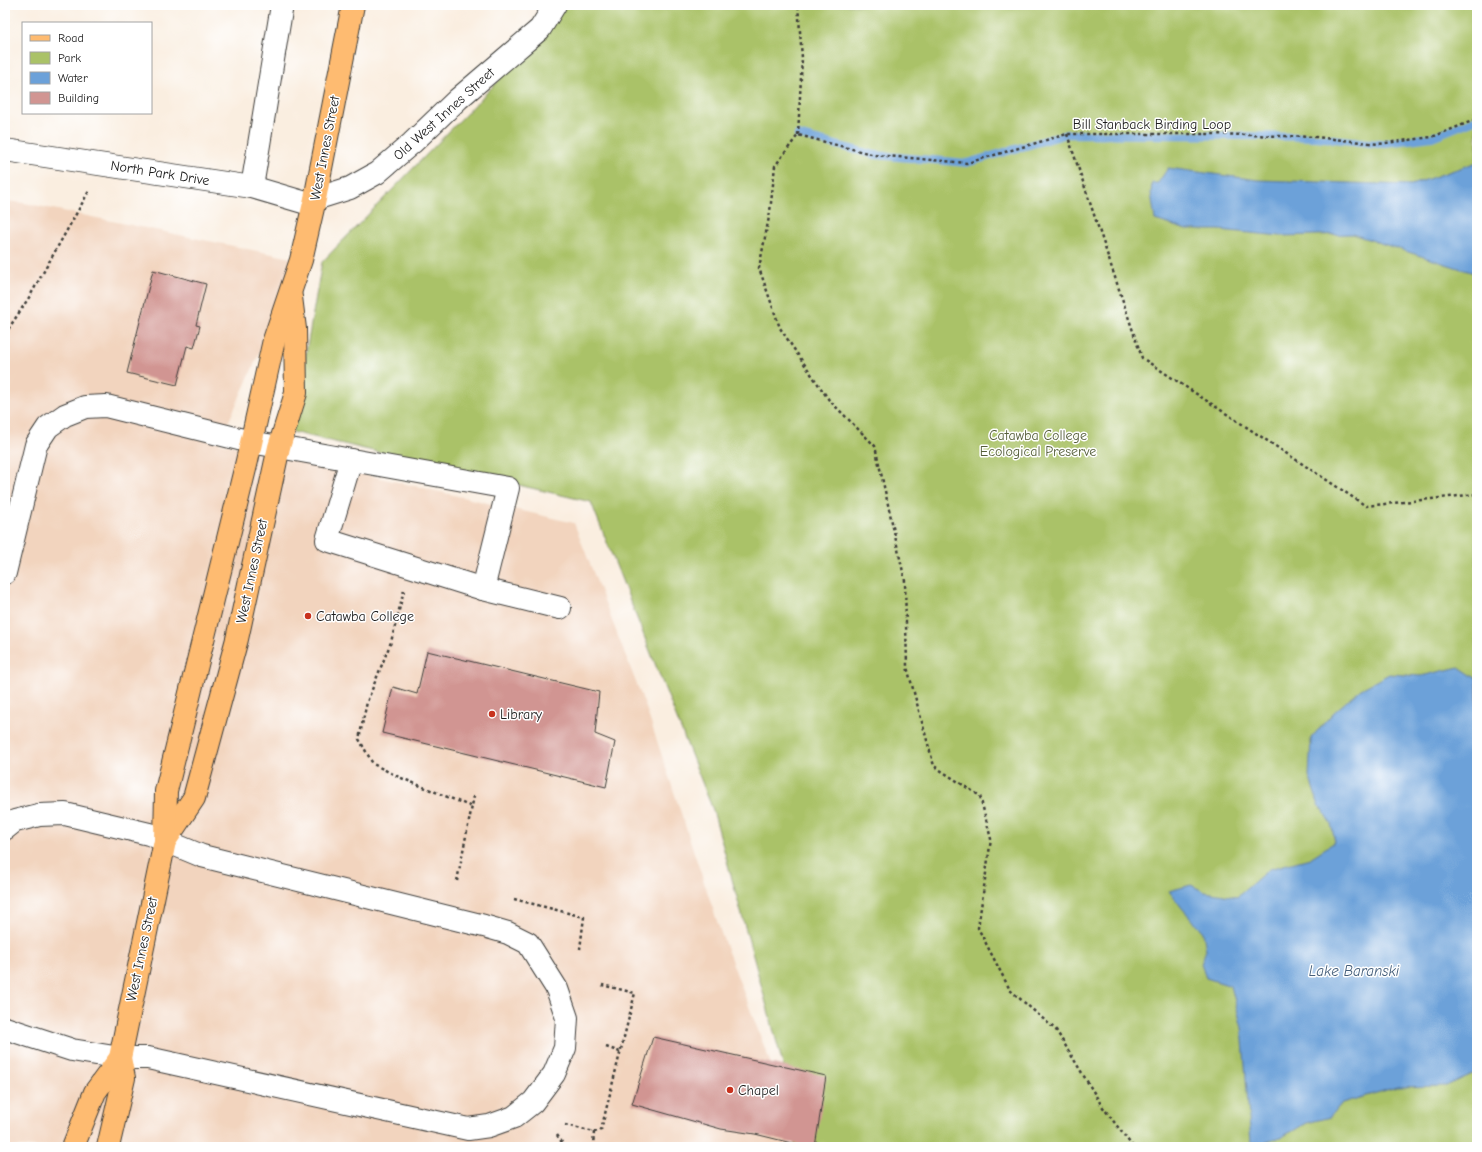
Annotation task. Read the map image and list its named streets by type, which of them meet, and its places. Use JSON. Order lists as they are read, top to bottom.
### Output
{
  "streets": {
    "main road": ["West Innes Street"],
    "street": ["Old West Innes Street", "North Park Drive"],
    "path": ["Bill Stanback Birding Loop"]
  },
  "crossings": [
    ["Old West Innes Street", "West Innes Street"],
    ["Old West Innes Street", "North Park Drive"],
    ["West Innes Street", "North Park Drive"]
  ],
  "water": ["Lake Baranski"],
  "parks": ["Catawba College Ecological Preserve"],
  "places": ["Catawba College", "Library", "Chapel"],
  "legend": [
    "Road",
    "Park",
    "Water",
    "Building"
  ]
}
